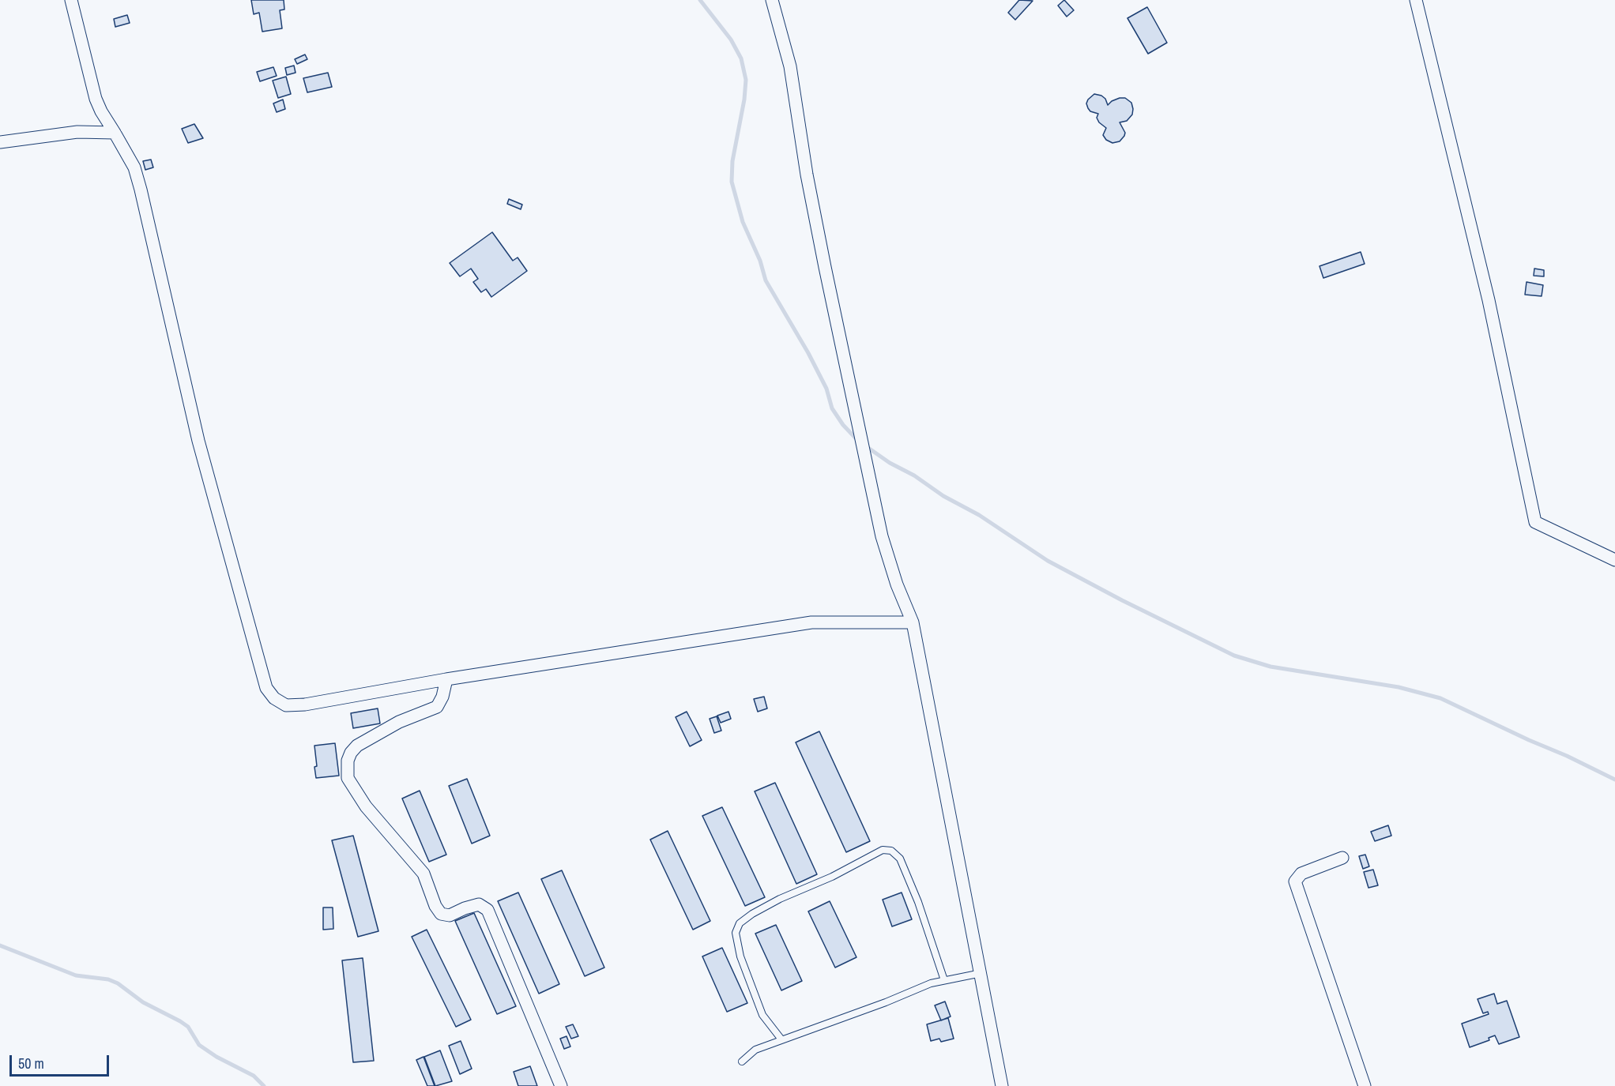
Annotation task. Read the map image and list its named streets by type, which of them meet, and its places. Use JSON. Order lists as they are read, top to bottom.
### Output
{
  "scale_bar": "50 m"
}
